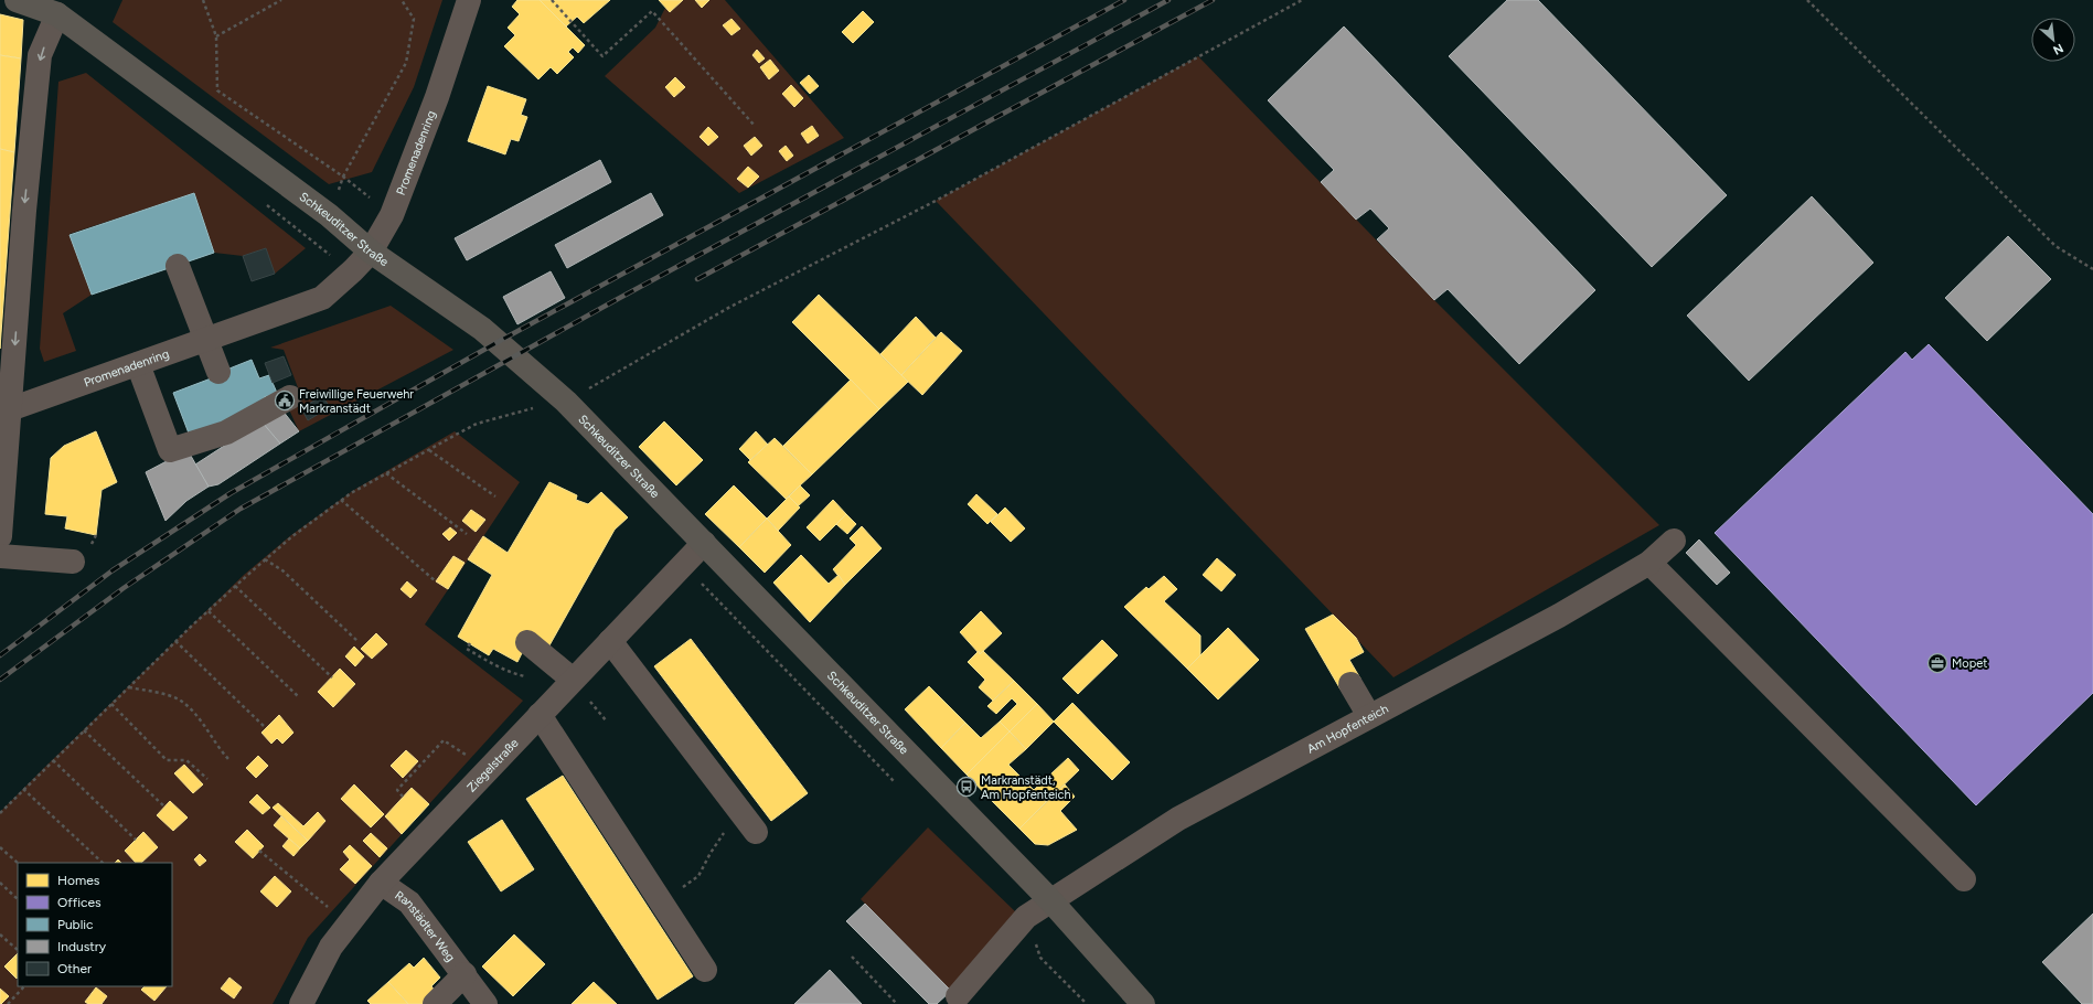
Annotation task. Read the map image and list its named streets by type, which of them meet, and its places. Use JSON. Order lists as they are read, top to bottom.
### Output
{
  "streets": {
    "main road": ["Schkeuditzer Straße"],
    "street": [
      "Promenadenring",
      "Am Hopfenteich",
      "Ziegelstraße",
      "Ranstädter Weg"
    ]
  },
  "crossings": [
    ["Promenadenring", "Schkeuditzer Straße"],
    ["Schkeuditzer Straße", "Am Hopfenteich"],
    ["Schkeuditzer Straße", "Ziegelstraße"],
    ["Ziegelstraße", "Ranstädter Weg"]
  ],
  "places": {
    "public building": ["Freiwillige Feuerwehr Markranstädt"],
    "office": ["Mopet"],
    "bus stop": ["Markranstädt, Am Hopfenteich"]
  },
  "legend": [
    "Homes",
    "Offices",
    "Public",
    "Industry",
    "Other"
  ],
  "north": "bottom right"
}
